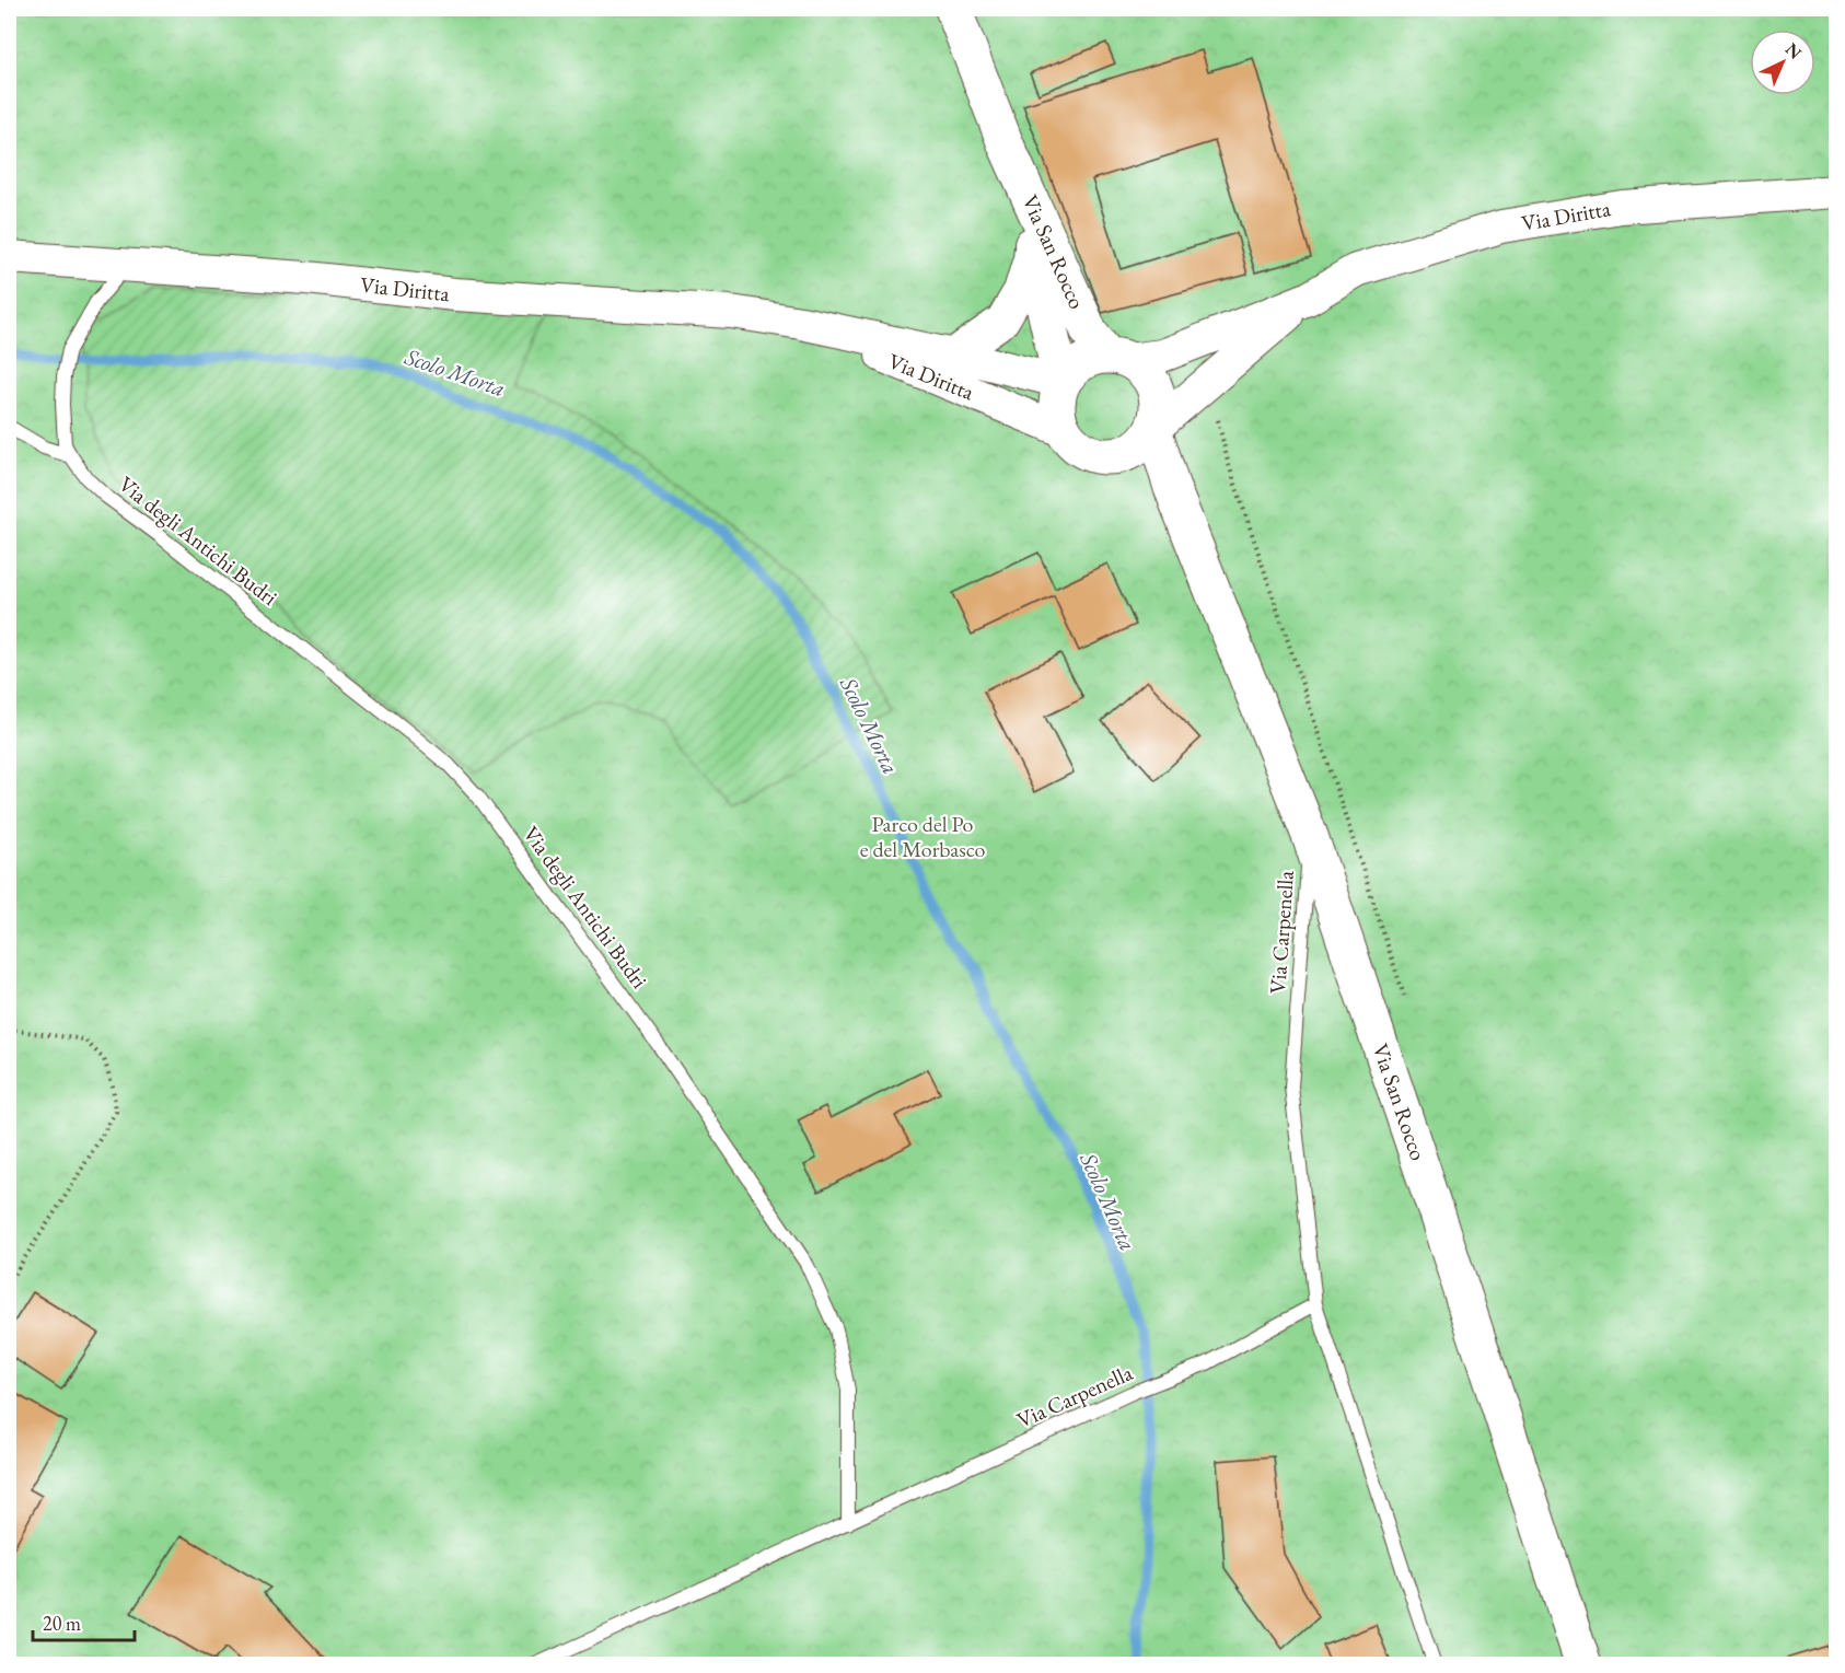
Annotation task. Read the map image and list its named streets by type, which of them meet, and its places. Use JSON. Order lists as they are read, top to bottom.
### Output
{
  "streets": {
    "main road": ["Via San Rocco"],
    "street": ["Via Diritta"],
    "lane": ["Via degli Antichi Budri", "Via Carpenella"]
  },
  "crossings": [
    ["Via Diritta", "Via San Rocco"],
    ["Via Diritta", "Via degli Antichi Budri"],
    ["Via San Rocco", "Via Carpenella"],
    ["Via degli Antichi Budri", "Via Carpenella"]
  ],
  "water": ["Scolo Morta"],
  "parks": ["Parco del Po e del Morbasco"],
  "scale_bar": "20 m",
  "north": "top right"
}
